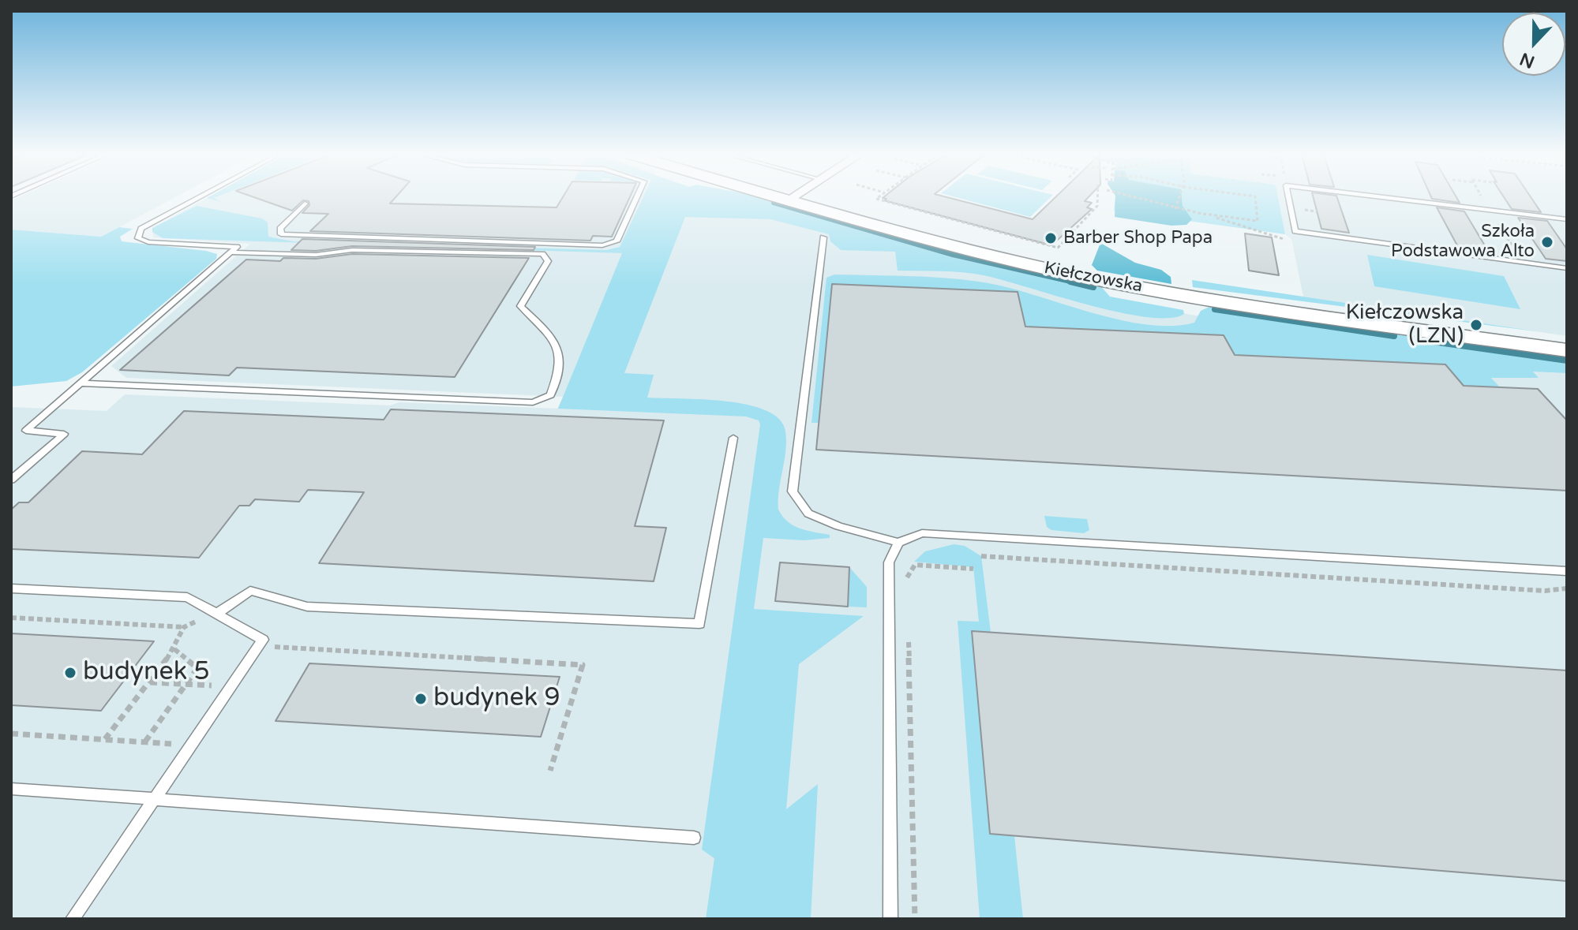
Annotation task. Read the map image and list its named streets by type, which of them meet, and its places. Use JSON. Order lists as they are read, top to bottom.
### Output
{
  "streets": {
    "street": ["Kiełczowska"]
  },
  "places": [
    "Barber Shop Papa",
    "Szkoła Podstawowa Alto",
    "Kiełczowska (LZN)",
    "budynek 5",
    "budynek 9"
  ],
  "north": "bottom"
}
